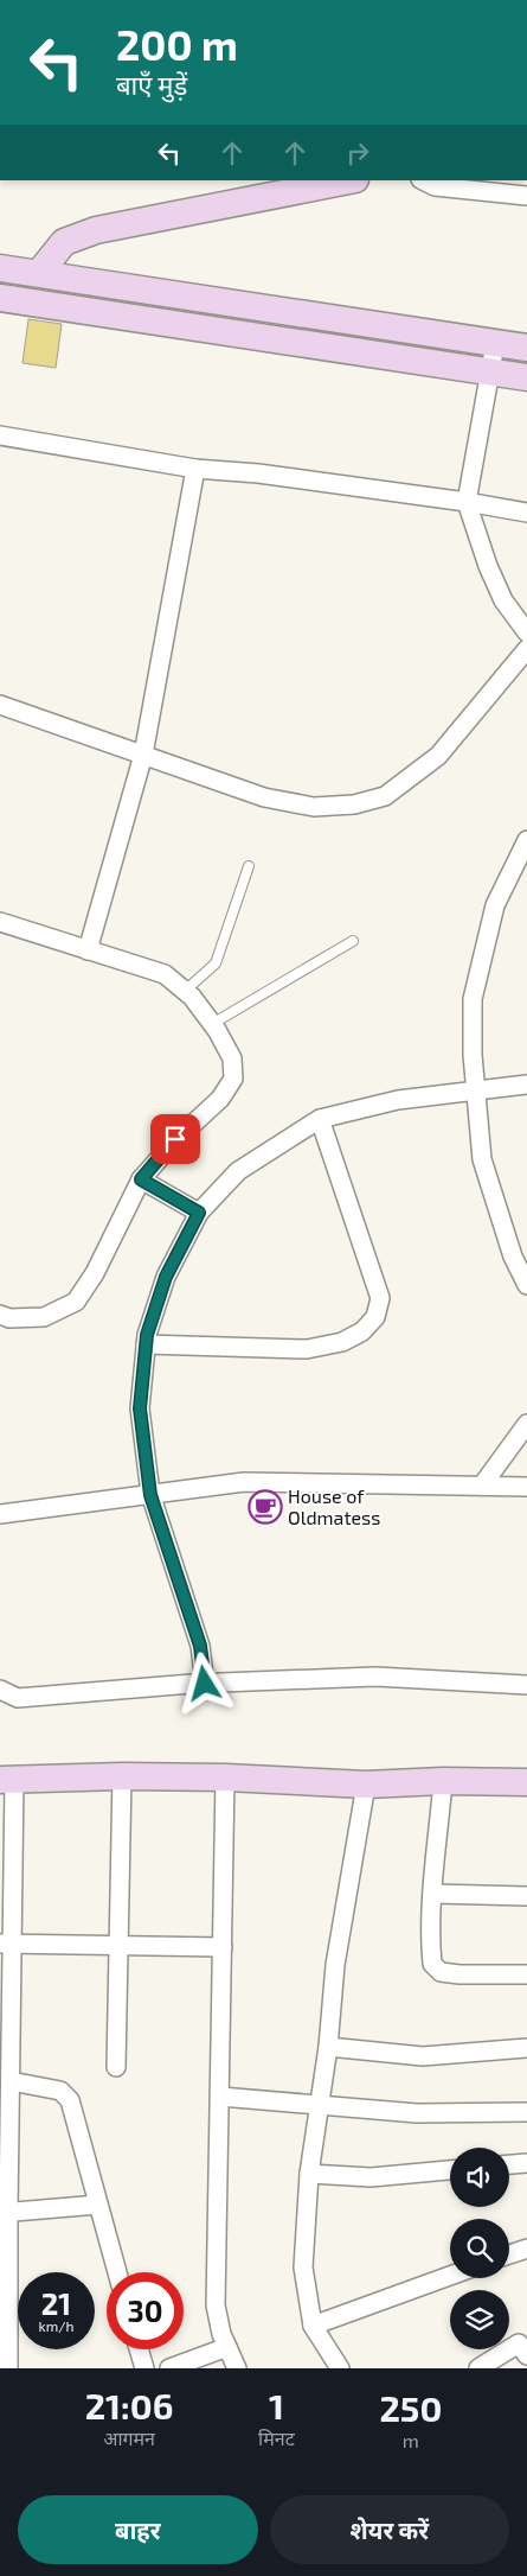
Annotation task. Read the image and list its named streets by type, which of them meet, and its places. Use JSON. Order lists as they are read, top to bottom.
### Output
{
  "places": {
    "cafe": ["House of Oldmatess"]
  },
  "page": {
    "turn": ["200 m", "बाएँ मुड़ें"],
    "speed": "21 km/h",
    "limit": "30",
    "eta": [
      "21:06",
      "आगमन",
      "1",
      "मिनट",
      "250",
      "m"
    ],
    "buttons": ["बाहर", "शेयर करें"]
  }
}
